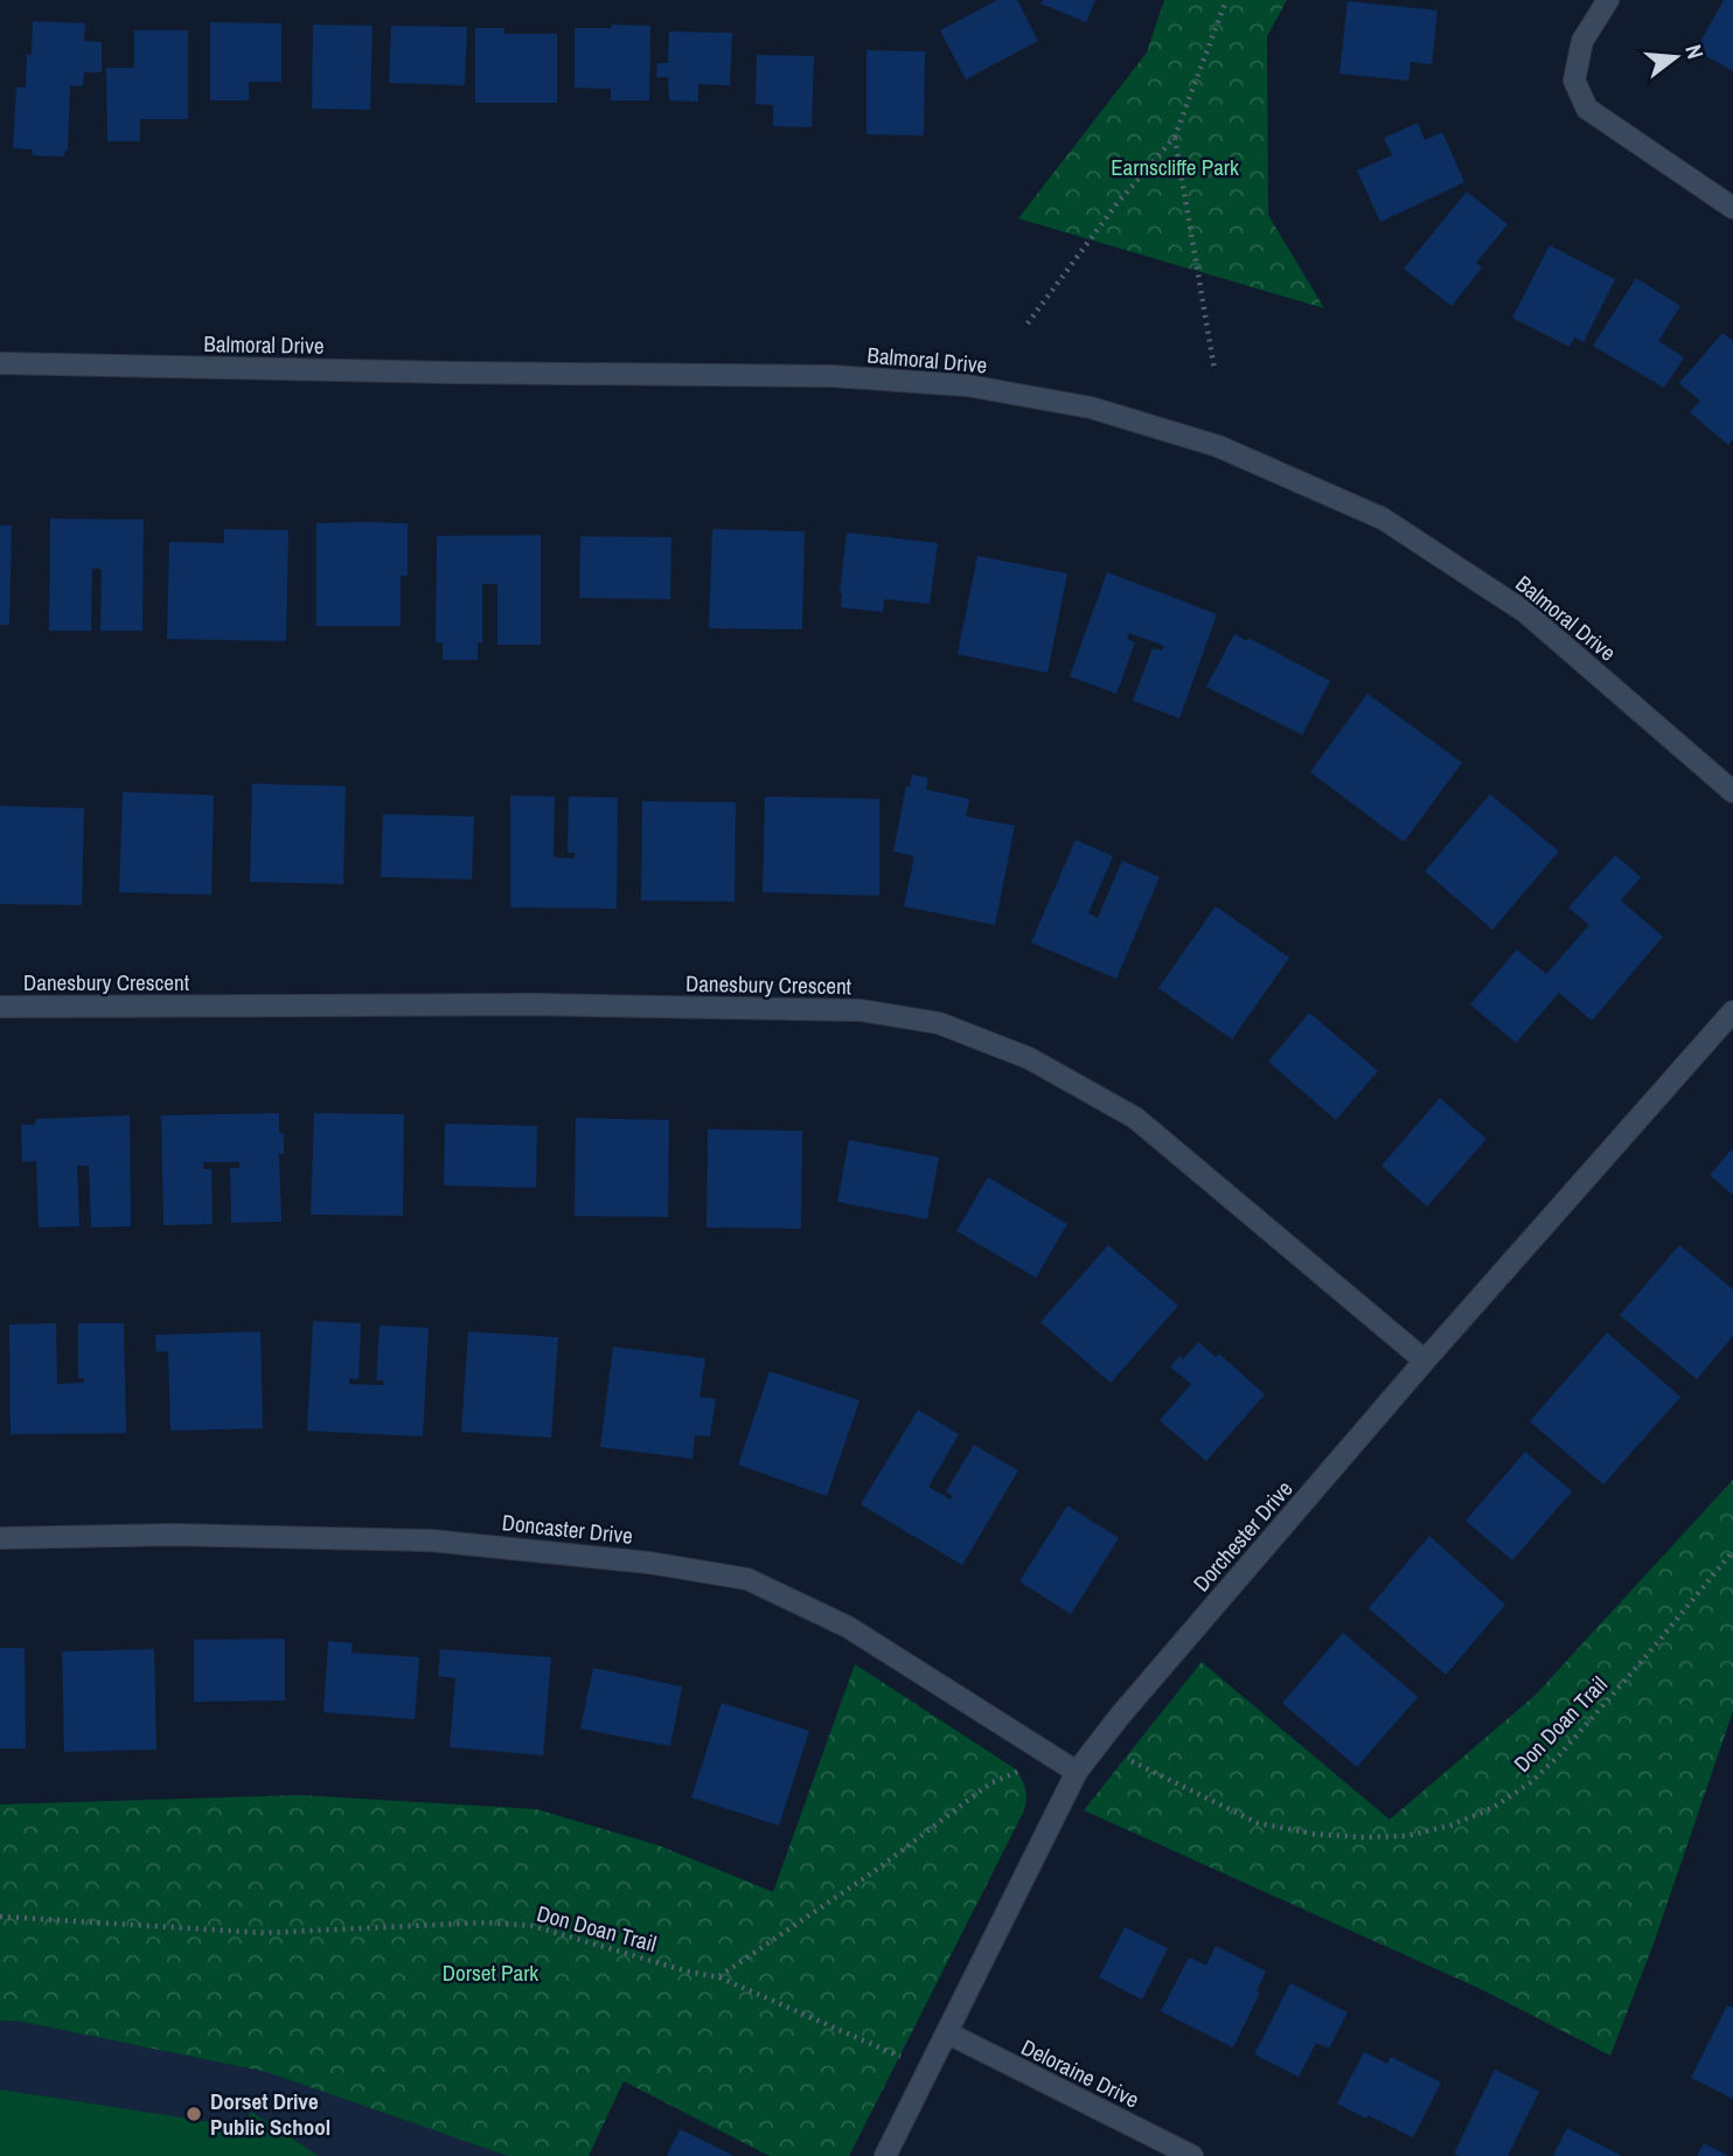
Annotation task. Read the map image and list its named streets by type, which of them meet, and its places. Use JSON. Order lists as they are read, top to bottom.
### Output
{
  "streets": {
    "street": [
      "Balmoral Drive",
      "Danesbury Crescent",
      "Doncaster Drive",
      "Dorchester Drive",
      "Deloraine Drive"
    ],
    "path": ["Don Doan Trail"]
  },
  "crossings": [
    ["Danesbury Crescent", "Dorchester Drive"],
    ["Doncaster Drive", "Dorchester Drive"],
    ["Dorchester Drive", "Don Doan Trail"],
    ["Dorchester Drive", "Deloraine Drive"]
  ],
  "parks": ["Earnscliffe Park", "Dorset Park"],
  "places": ["Dorset Drive Public School"],
  "north": "right"
}
